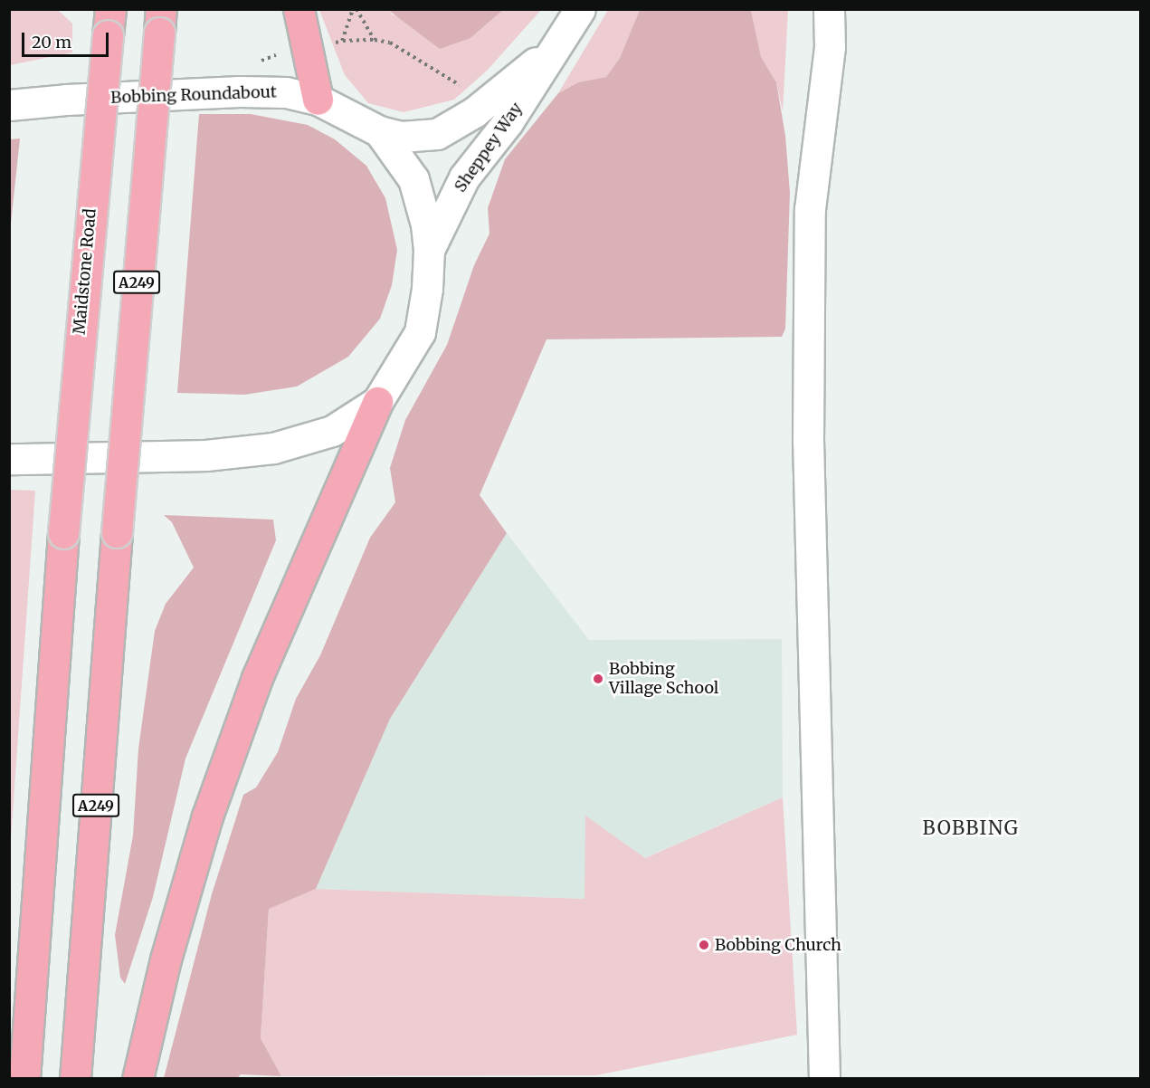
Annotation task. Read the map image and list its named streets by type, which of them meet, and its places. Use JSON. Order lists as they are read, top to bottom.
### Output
{
  "streets": {
    "highway": ["Maidstone Road", "A249"],
    "street": ["Bobbing Roundabout", "Sheppey Way"]
  },
  "crossings": [
    ["Bobbing Roundabout", "Sheppey Way"]
  ],
  "districts": ["BOBBING"],
  "places": ["Bobbing Village School", "Bobbing Church"],
  "scale_bar": "20 m"
}
